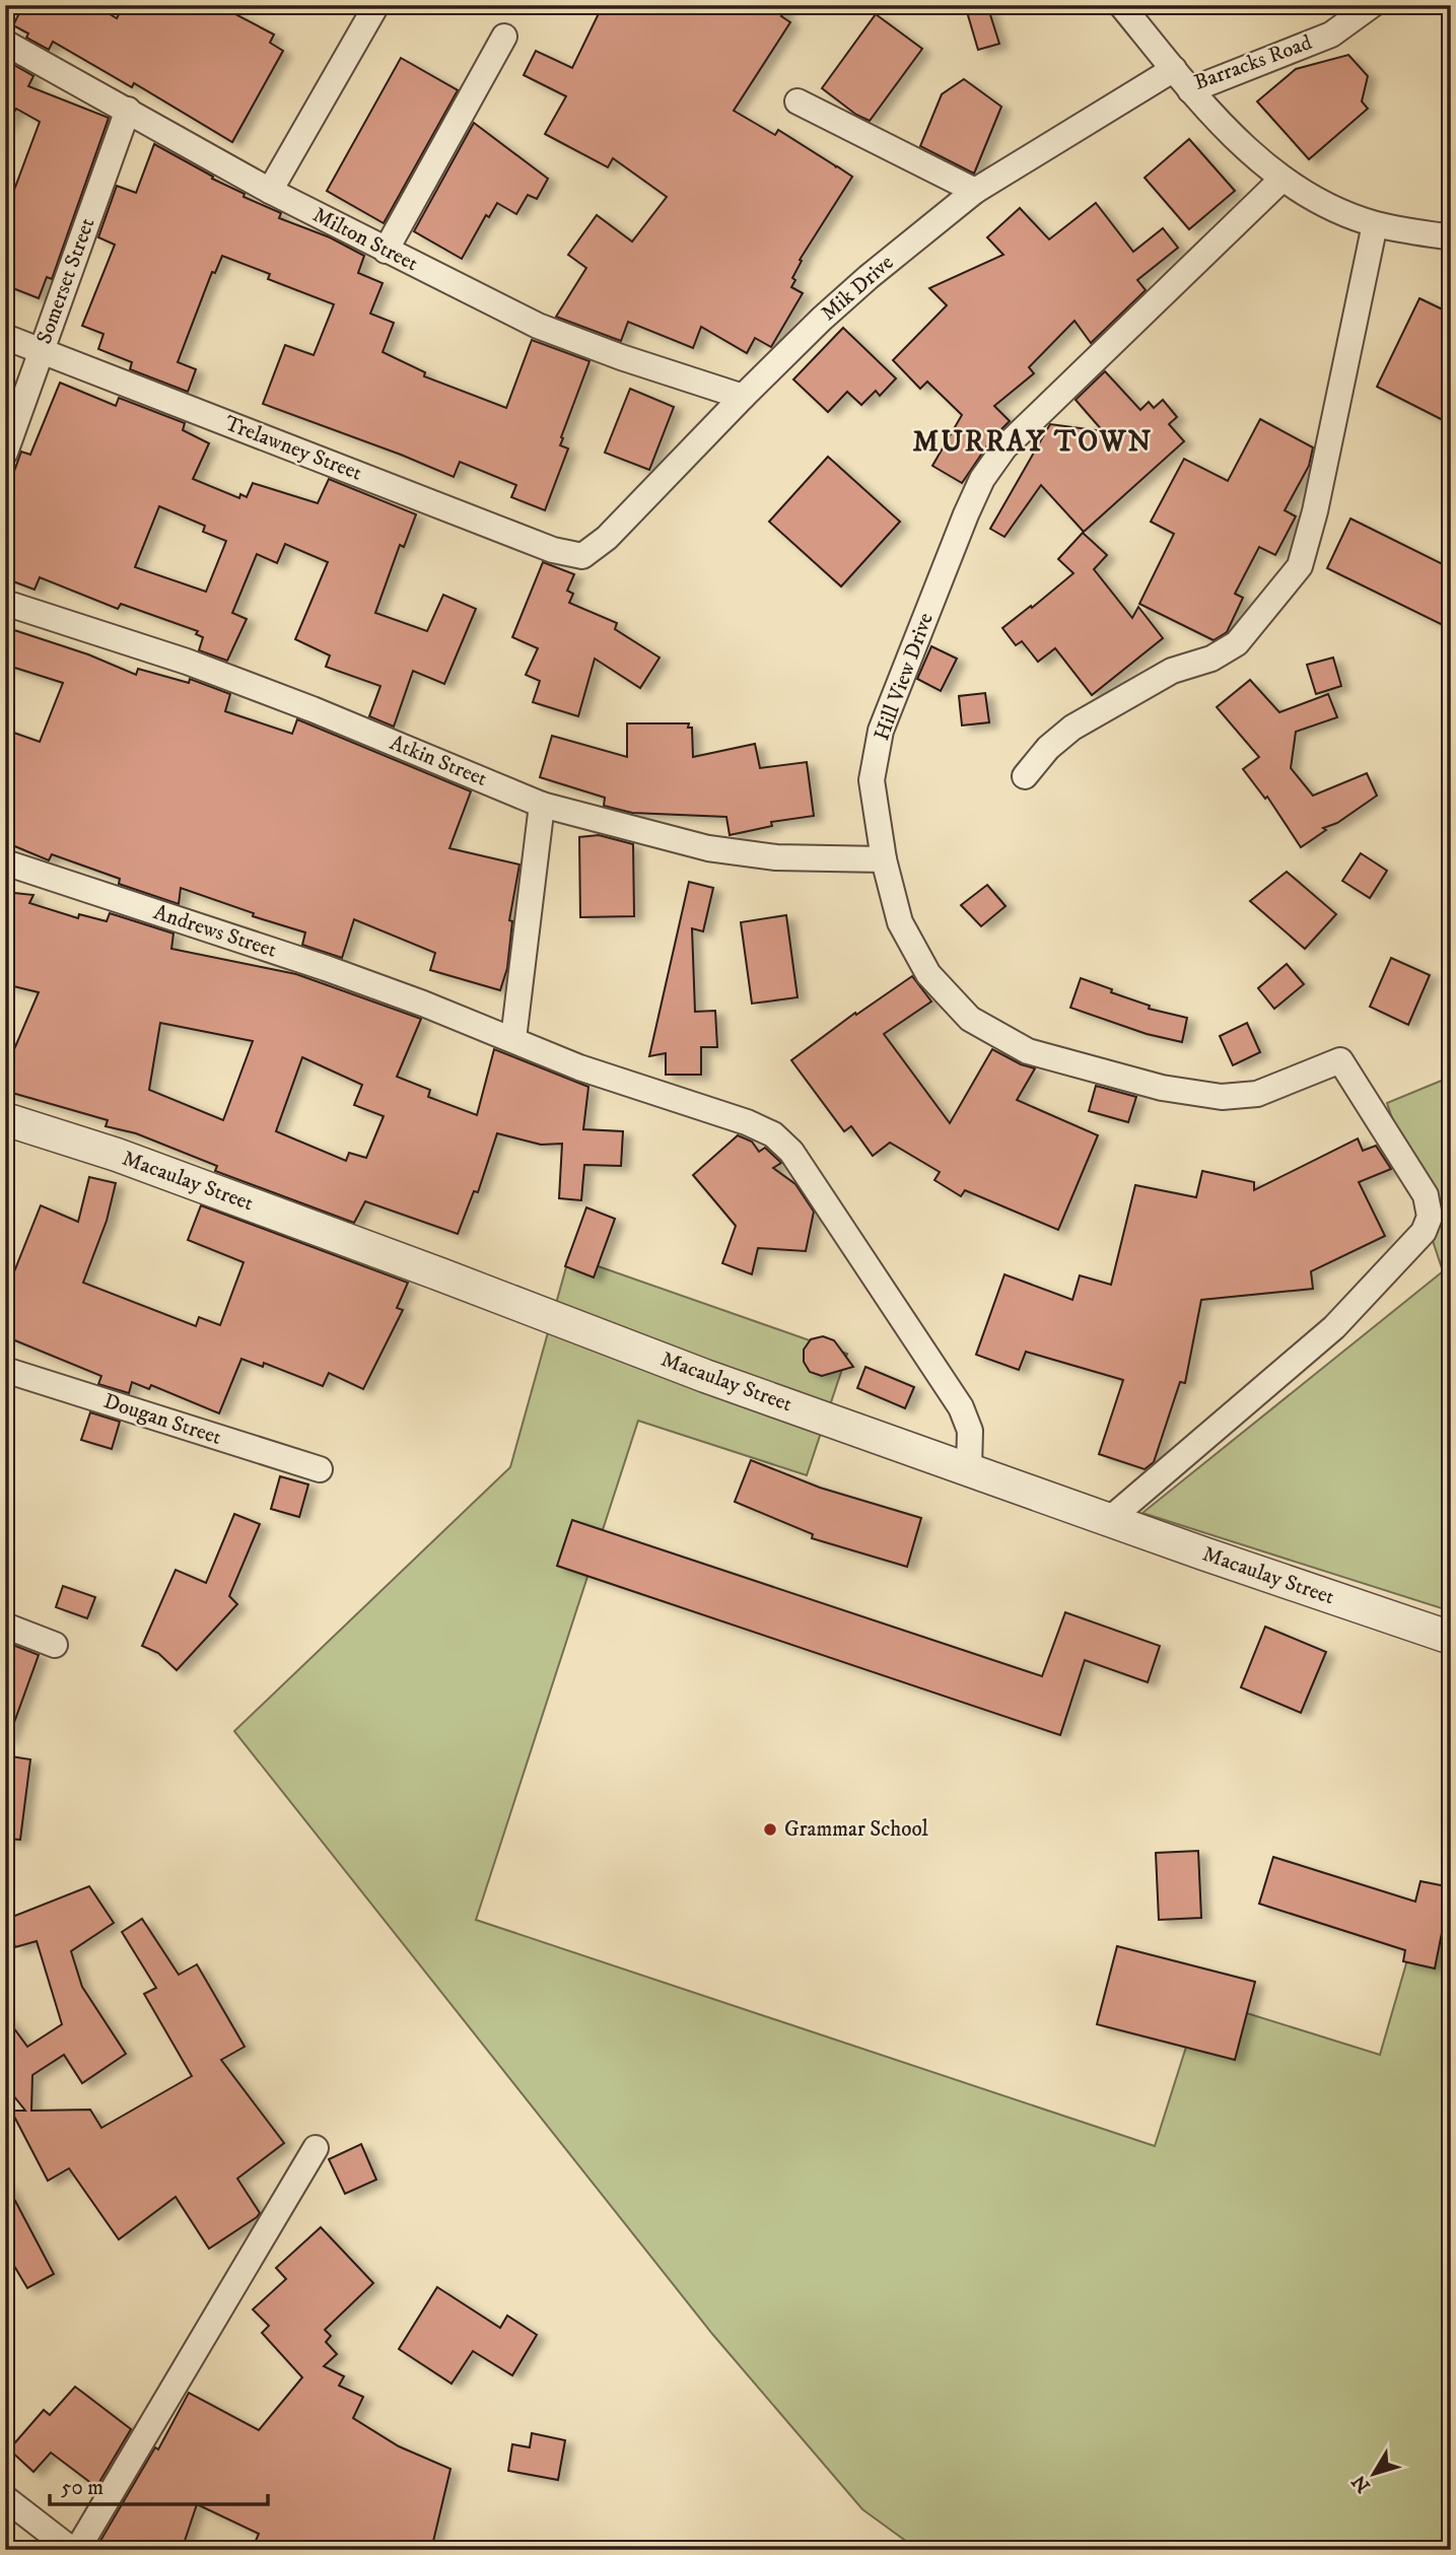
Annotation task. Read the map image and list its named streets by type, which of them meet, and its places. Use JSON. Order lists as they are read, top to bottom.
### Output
{
  "streets": {
    "street": [
      "Barracks Road",
      "Milton Street",
      "Somerset Street",
      "Mik Drive",
      "Trelawney Street",
      "Hill View Drive",
      "Atkin Street",
      "Andrews Street",
      "Macaulay Street",
      "Dougan Street"
    ]
  },
  "crossings": [
    ["Barracks Road", "Mik Drive"],
    ["Milton Street", "Somerset Street"],
    ["Milton Street", "Mik Drive"],
    ["Somerset Street", "Trelawney Street"],
    ["Mik Drive", "Trelawney Street"],
    ["Hill View Drive", "Atkin Street"],
    ["Hill View Drive", "Macaulay Street"],
    ["Andrews Street", "Macaulay Street"]
  ],
  "districts": ["MURRAY TOWN"],
  "places": ["Grammar School"],
  "scale_bar": "50 m",
  "north": "bottom left"
}
